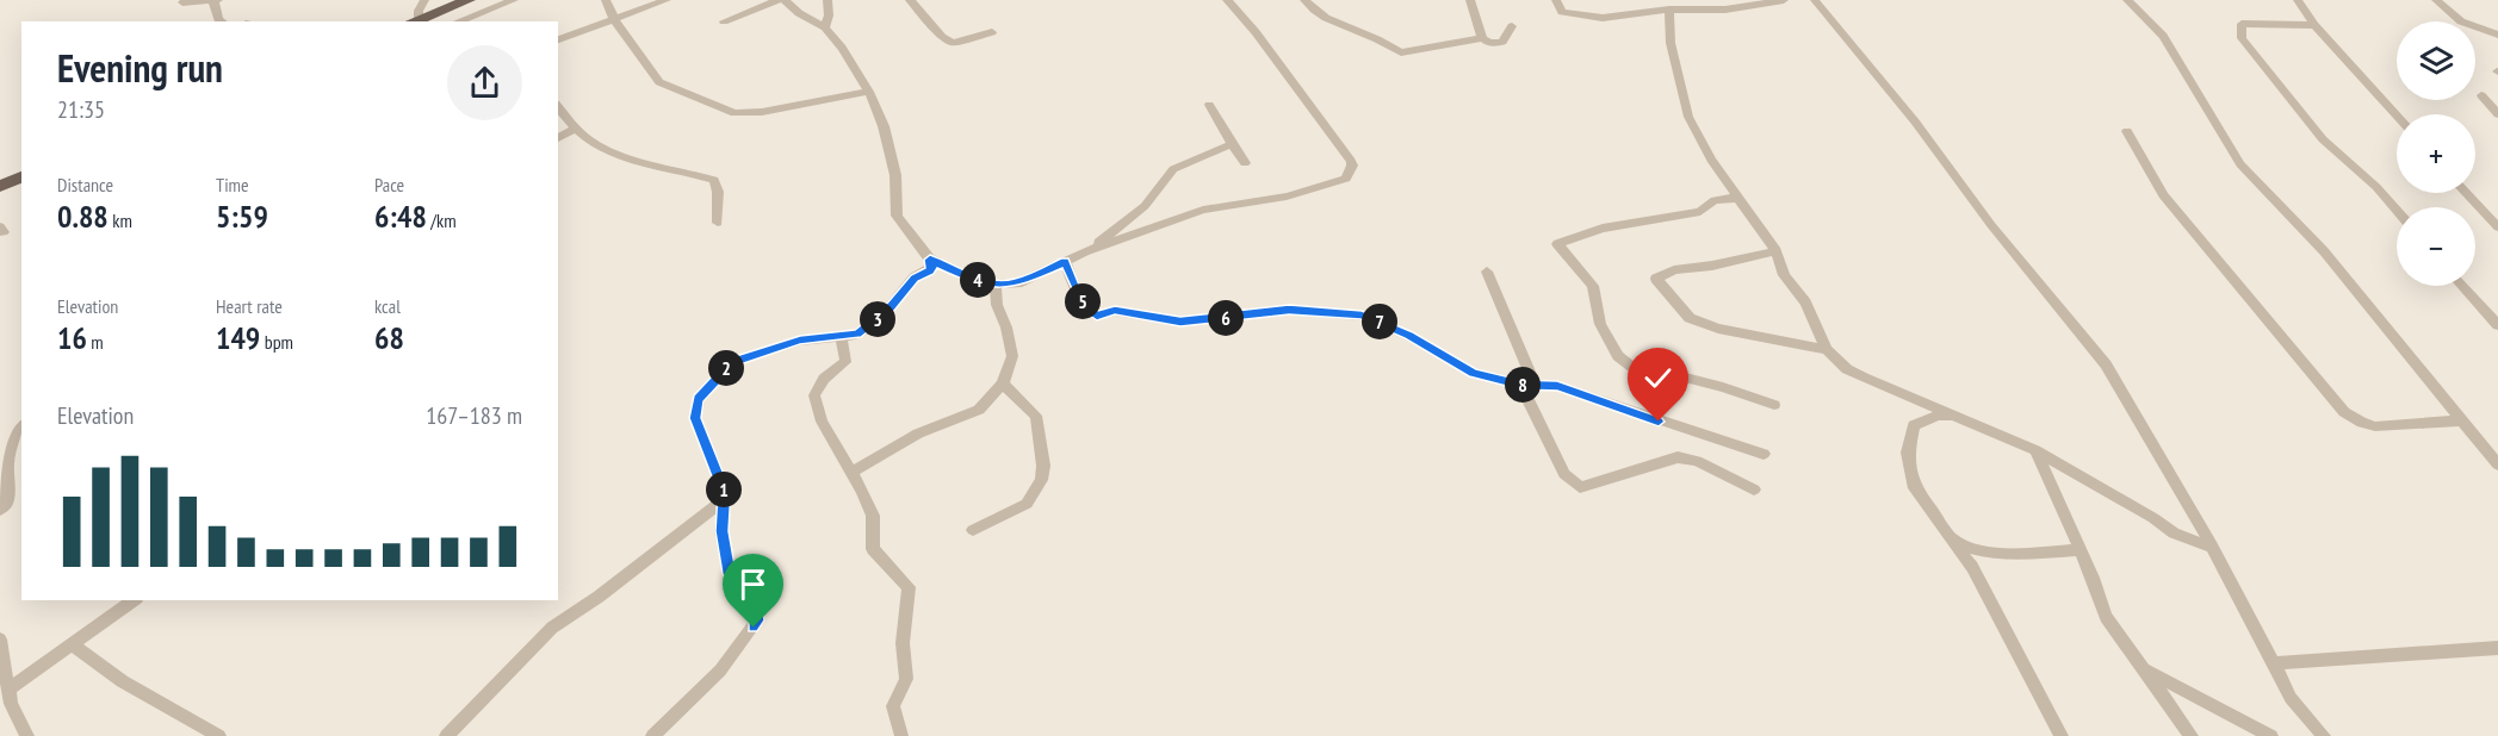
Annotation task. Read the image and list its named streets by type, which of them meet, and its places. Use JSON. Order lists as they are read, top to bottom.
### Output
{
  "page": {
    "map_buttons": ["+", "−"],
    "heading": ["Evening run", "21:35"],
    "stats": [
      ["Distance", "0.88 km"],
      ["Time", "5:59"],
      ["Pace", "6:48 /km"],
      ["Elevation", "16 m"],
      ["Heart rate", "149 bpm"],
      ["kcal", "68"]
    ],
    "pins": [
      "4",
      "5",
      "6",
      "3",
      "7",
      "2",
      "8",
      "1"
    ],
    "chart": ["Elevation", "167–183 m"]
  }
}
